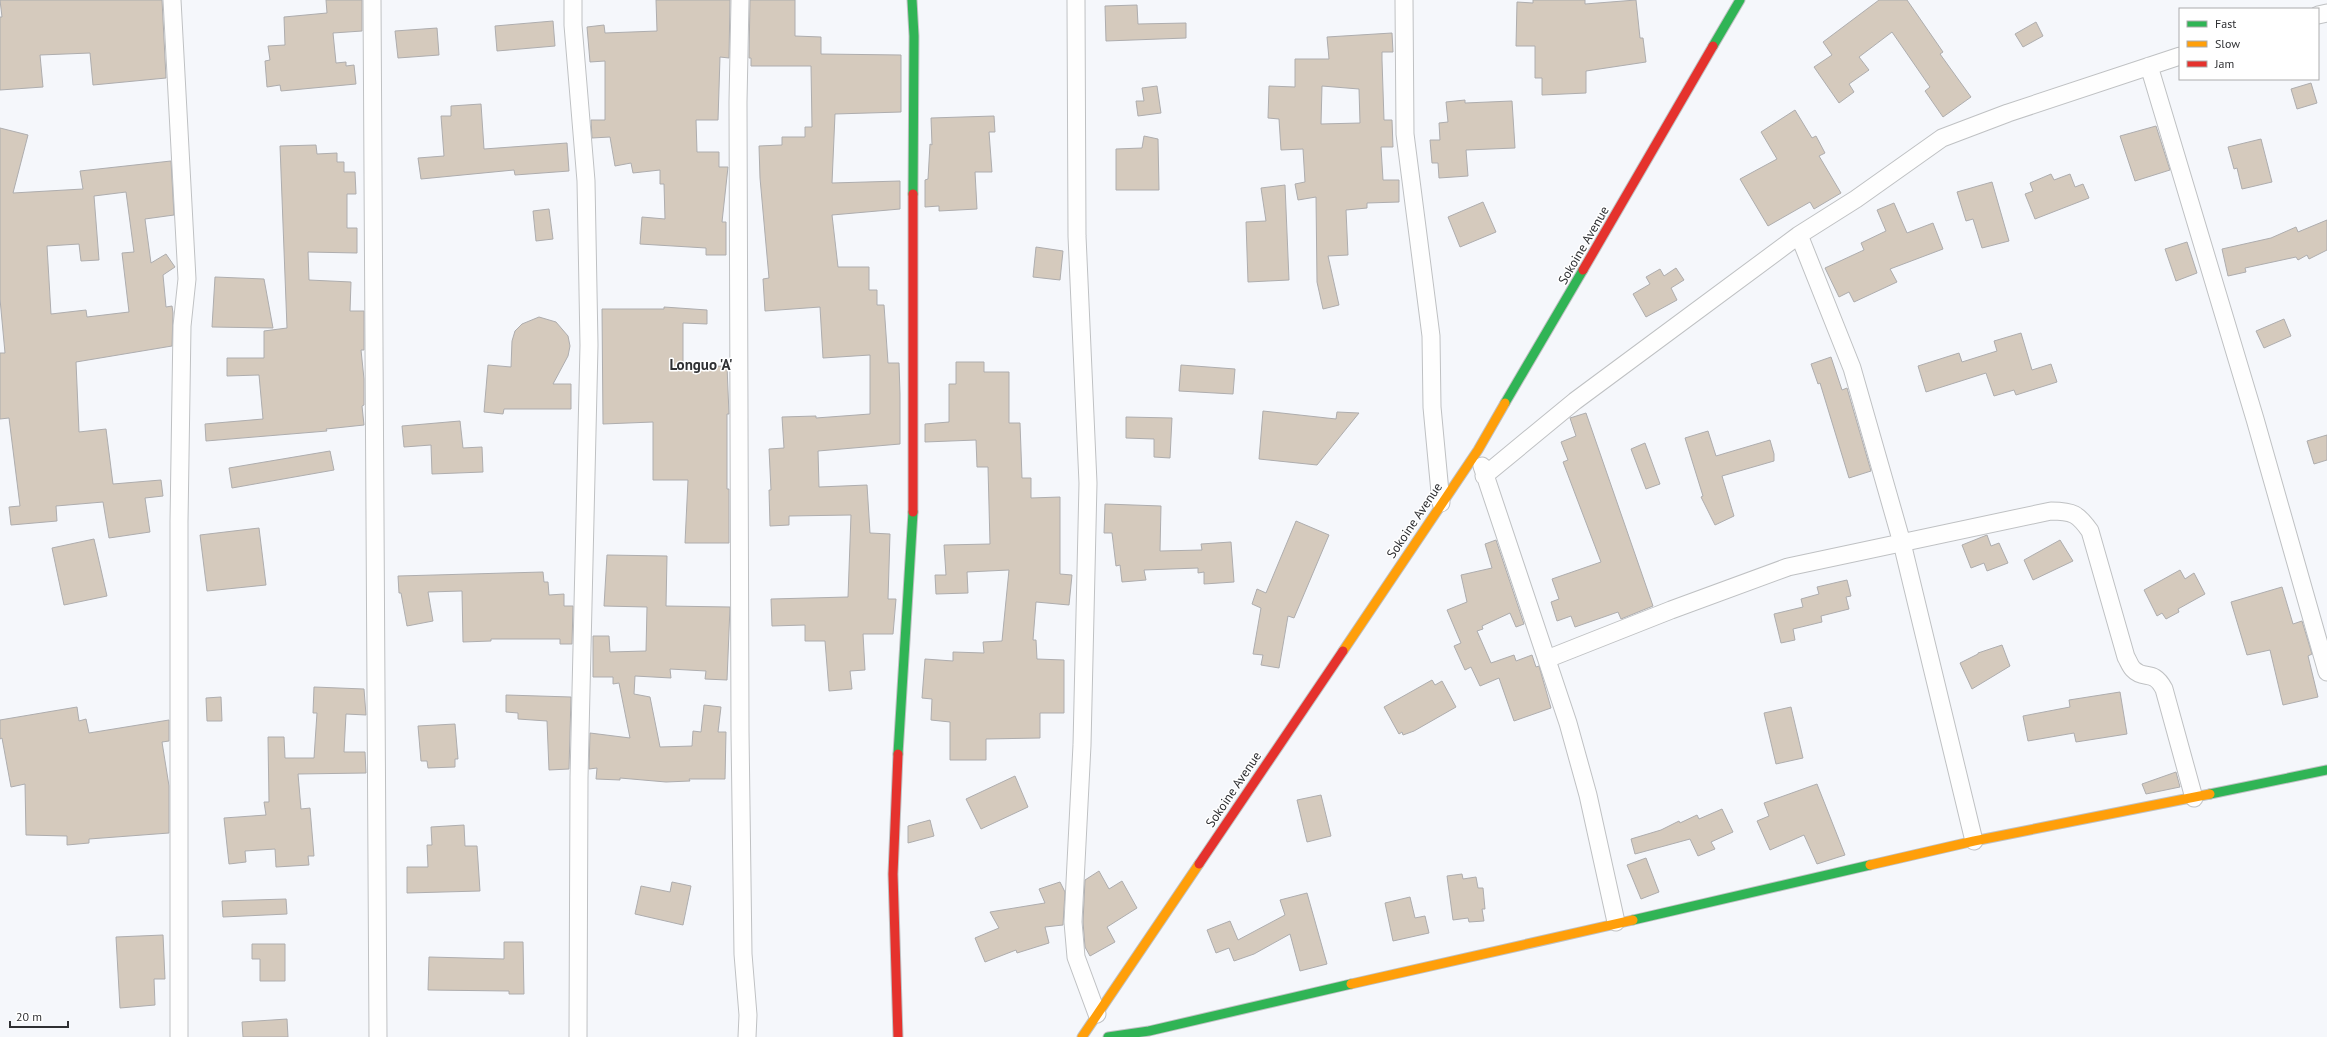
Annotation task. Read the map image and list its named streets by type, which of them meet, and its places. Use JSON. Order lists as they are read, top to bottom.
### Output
{
  "streets": {
    "street": ["Sokoine Avenue"]
  },
  "districts": ["Longuo 'A'"],
  "legend": ["Fast", "Slow", "Jam"],
  "scale_bar": "20 m"
}
